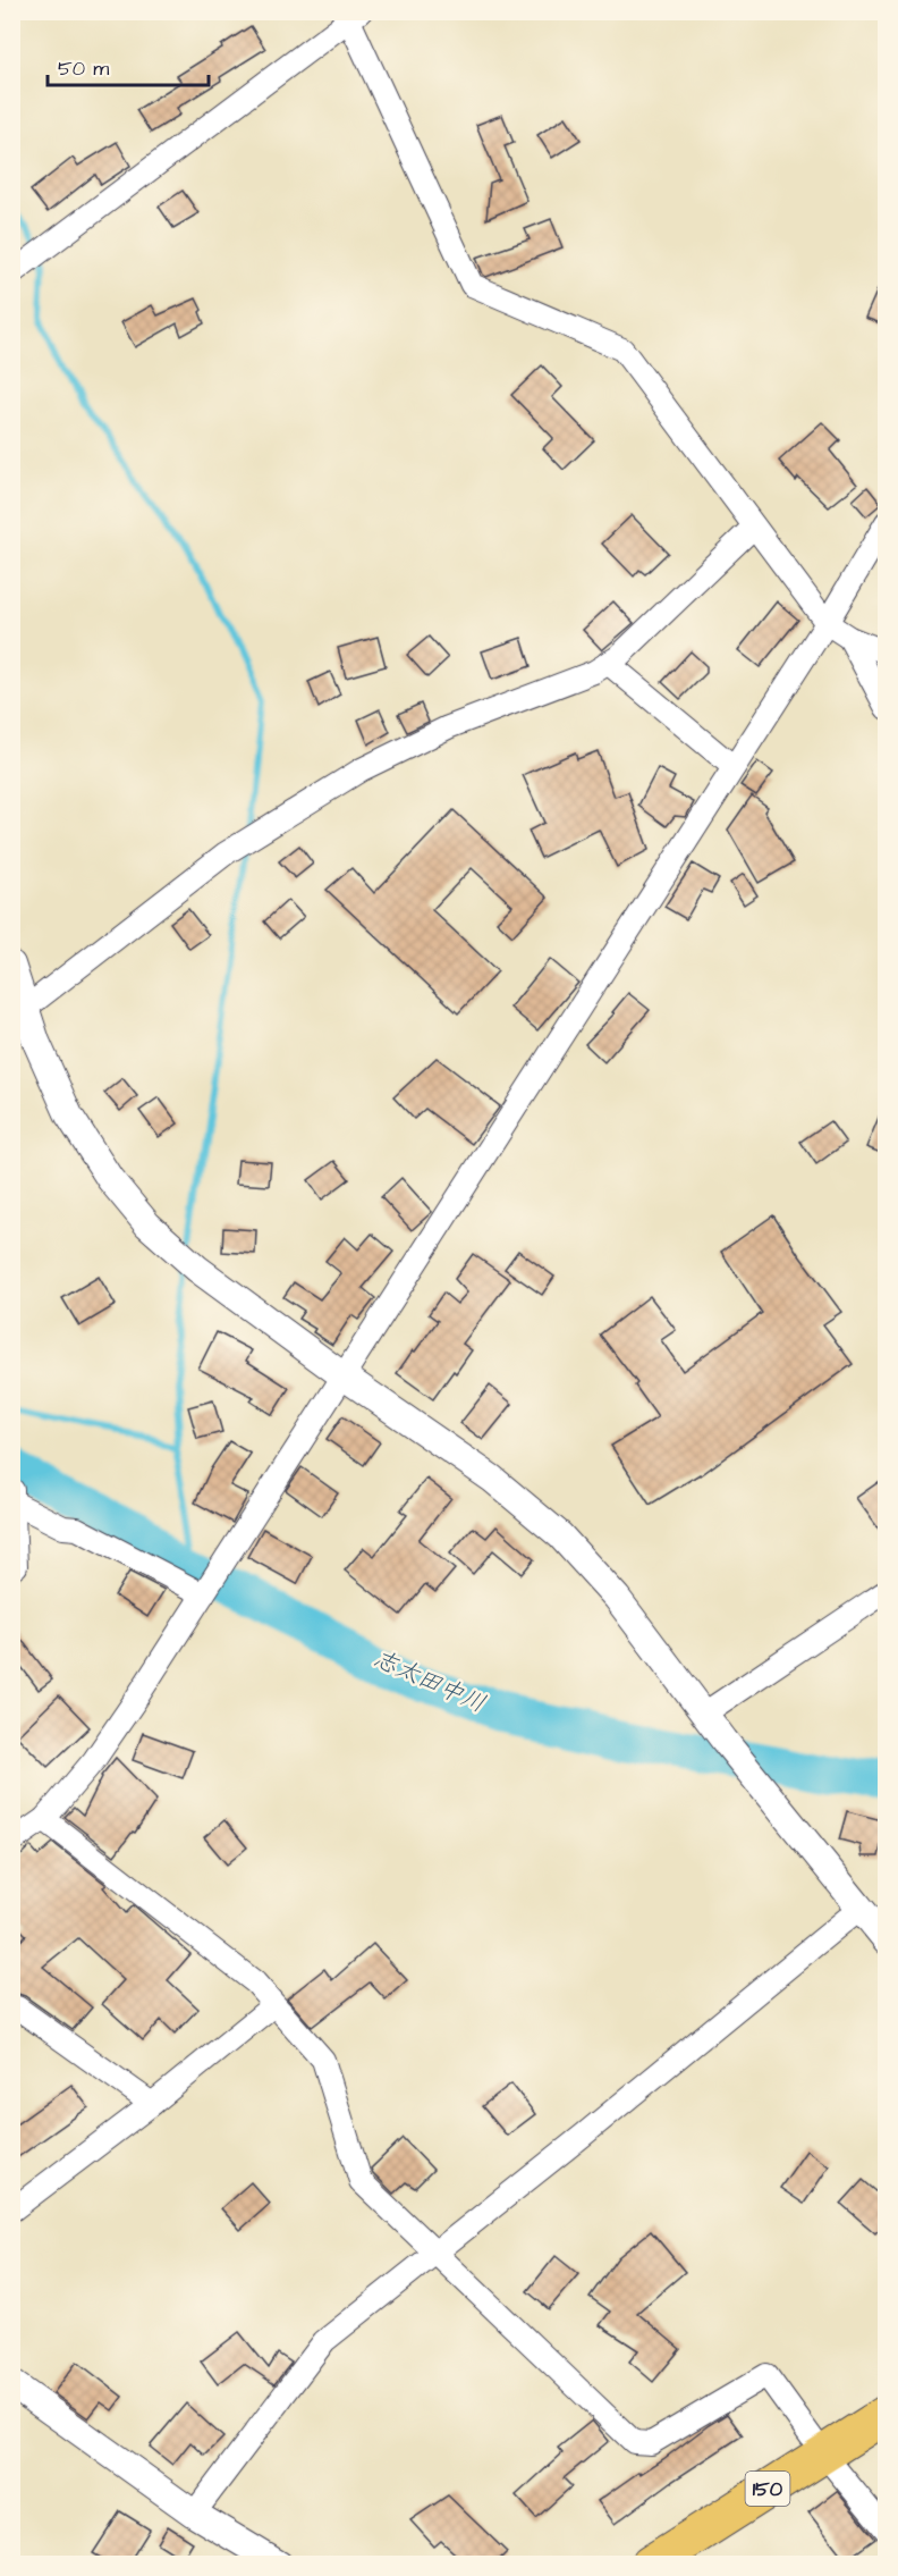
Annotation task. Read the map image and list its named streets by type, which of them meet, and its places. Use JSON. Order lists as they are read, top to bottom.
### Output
{
  "streets": {
    "highway": ["150"]
  },
  "water": ["志太田中川"],
  "scale_bar": "50 m"
}
